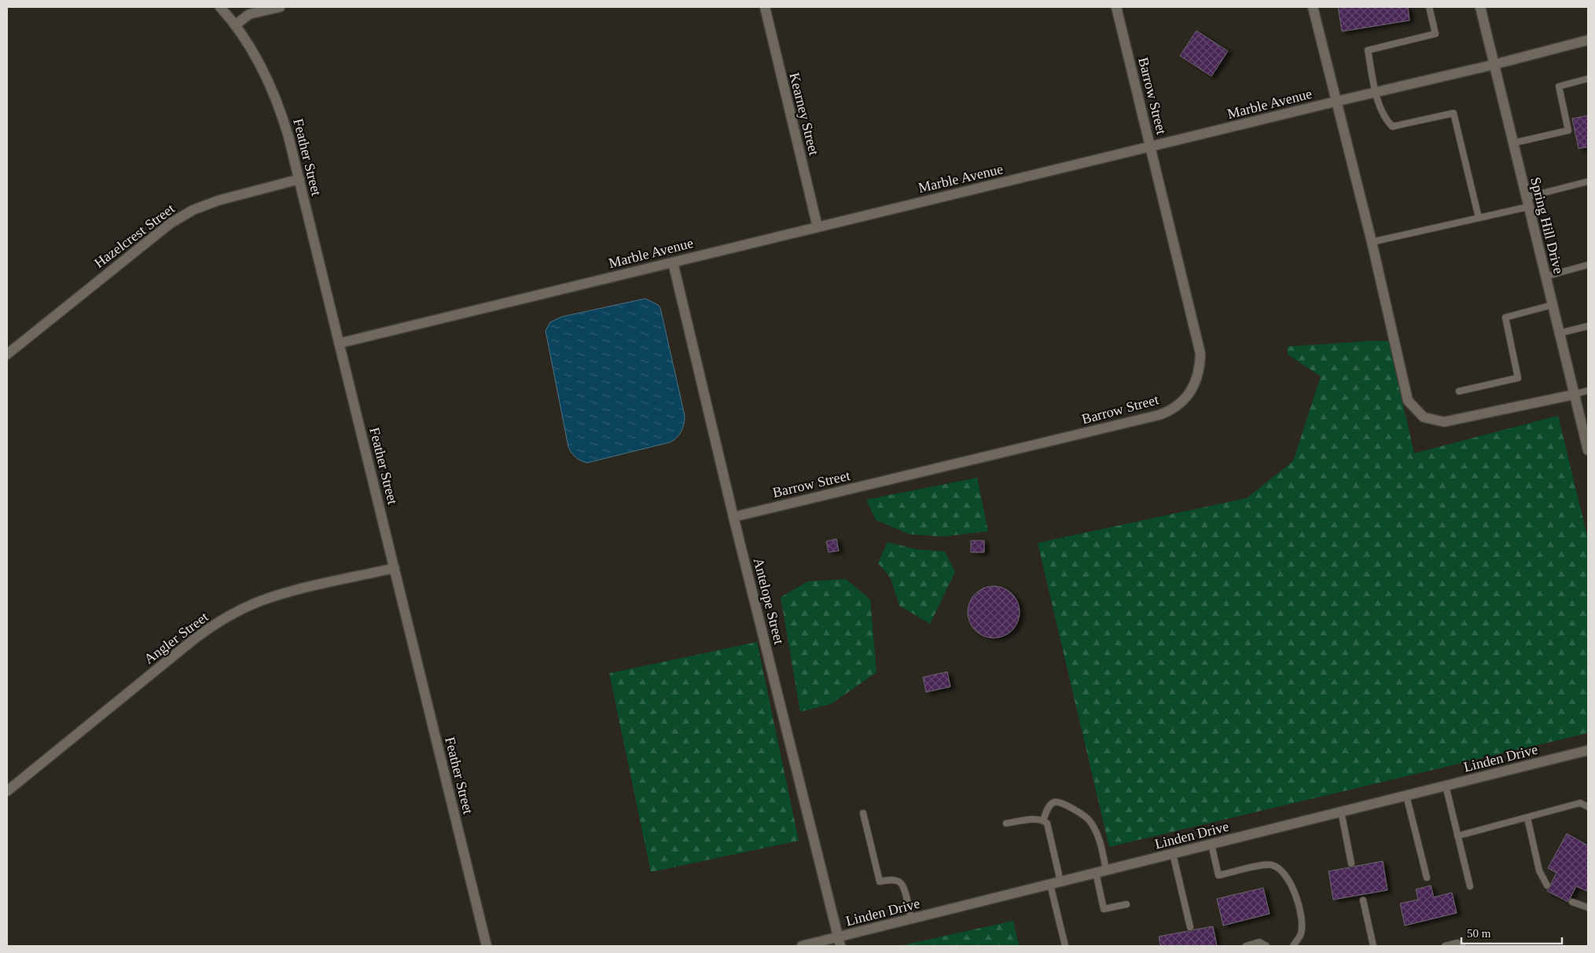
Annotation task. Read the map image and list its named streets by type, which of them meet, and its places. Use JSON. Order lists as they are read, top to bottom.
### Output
{
  "streets": {
    "street": [
      "Barrow Street",
      "Marble Avenue",
      "Kearney Street",
      "Feather Street",
      "Spring Hill Drive",
      "Hazelcrest Street",
      "Antelope Street",
      "Angler Street",
      "Linden Drive"
    ]
  },
  "crossings": [
    ["Barrow Street", "Marble Avenue"],
    ["Barrow Street", "Antelope Street"],
    ["Marble Avenue", "Kearney Street"],
    ["Marble Avenue", "Feather Street"],
    ["Marble Avenue", "Spring Hill Drive"],
    ["Marble Avenue", "Antelope Street"],
    ["Feather Street", "Hazelcrest Street"],
    ["Feather Street", "Angler Street"],
    ["Antelope Street", "Linden Drive"]
  ],
  "scale_bar": "50 m"
}
